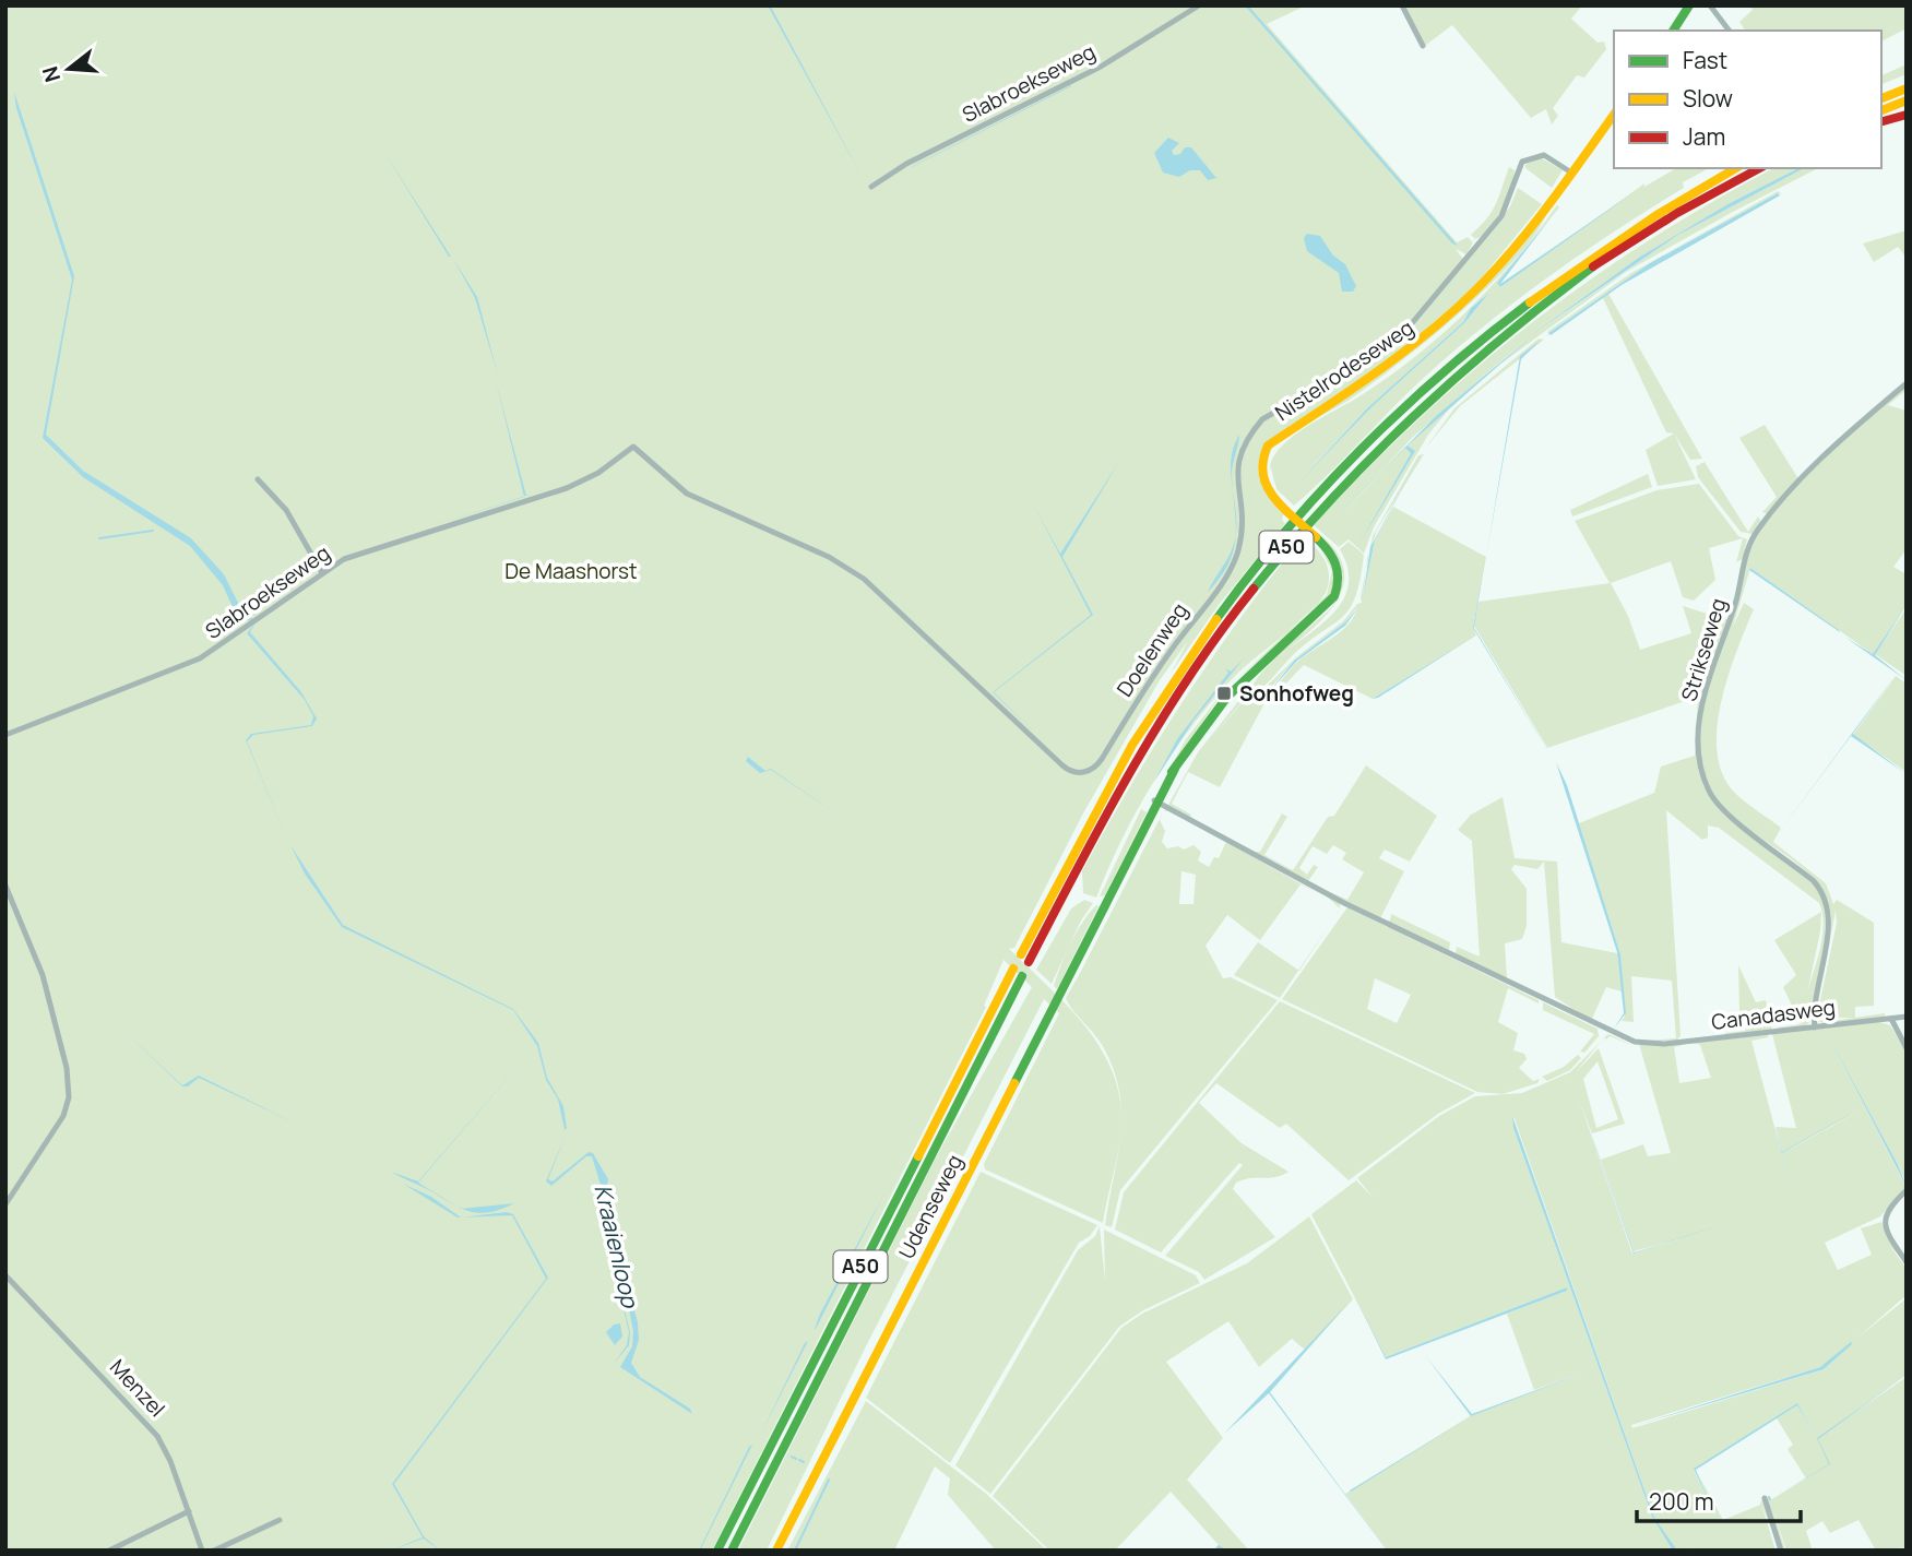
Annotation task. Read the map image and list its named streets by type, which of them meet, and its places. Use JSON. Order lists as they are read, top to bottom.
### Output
{
  "streets": {
    "main road": ["Nistelrodeseweg", "A50", "Udenseweg"],
    "street": [
      "Slabroekseweg",
      "Doelenweg",
      "Strikseweg",
      "Canadasweg",
      "Menzel"
    ]
  },
  "crossings": [
    ["Slabroekseweg", "Doelenweg"],
    ["Nistelrodeseweg", "Doelenweg"],
    ["Nistelrodeseweg", "Canadasweg"],
    ["Nistelrodeseweg", "Udenseweg"],
    ["Strikseweg", "Canadasweg"]
  ],
  "water": ["Kraaienloop"],
  "parks": ["De Maashorst"],
  "places": {
    "transit": ["Sonhofweg"]
  },
  "legend": ["Fast", "Slow", "Jam"],
  "scale_bar": "200 m",
  "north": "left"
}
